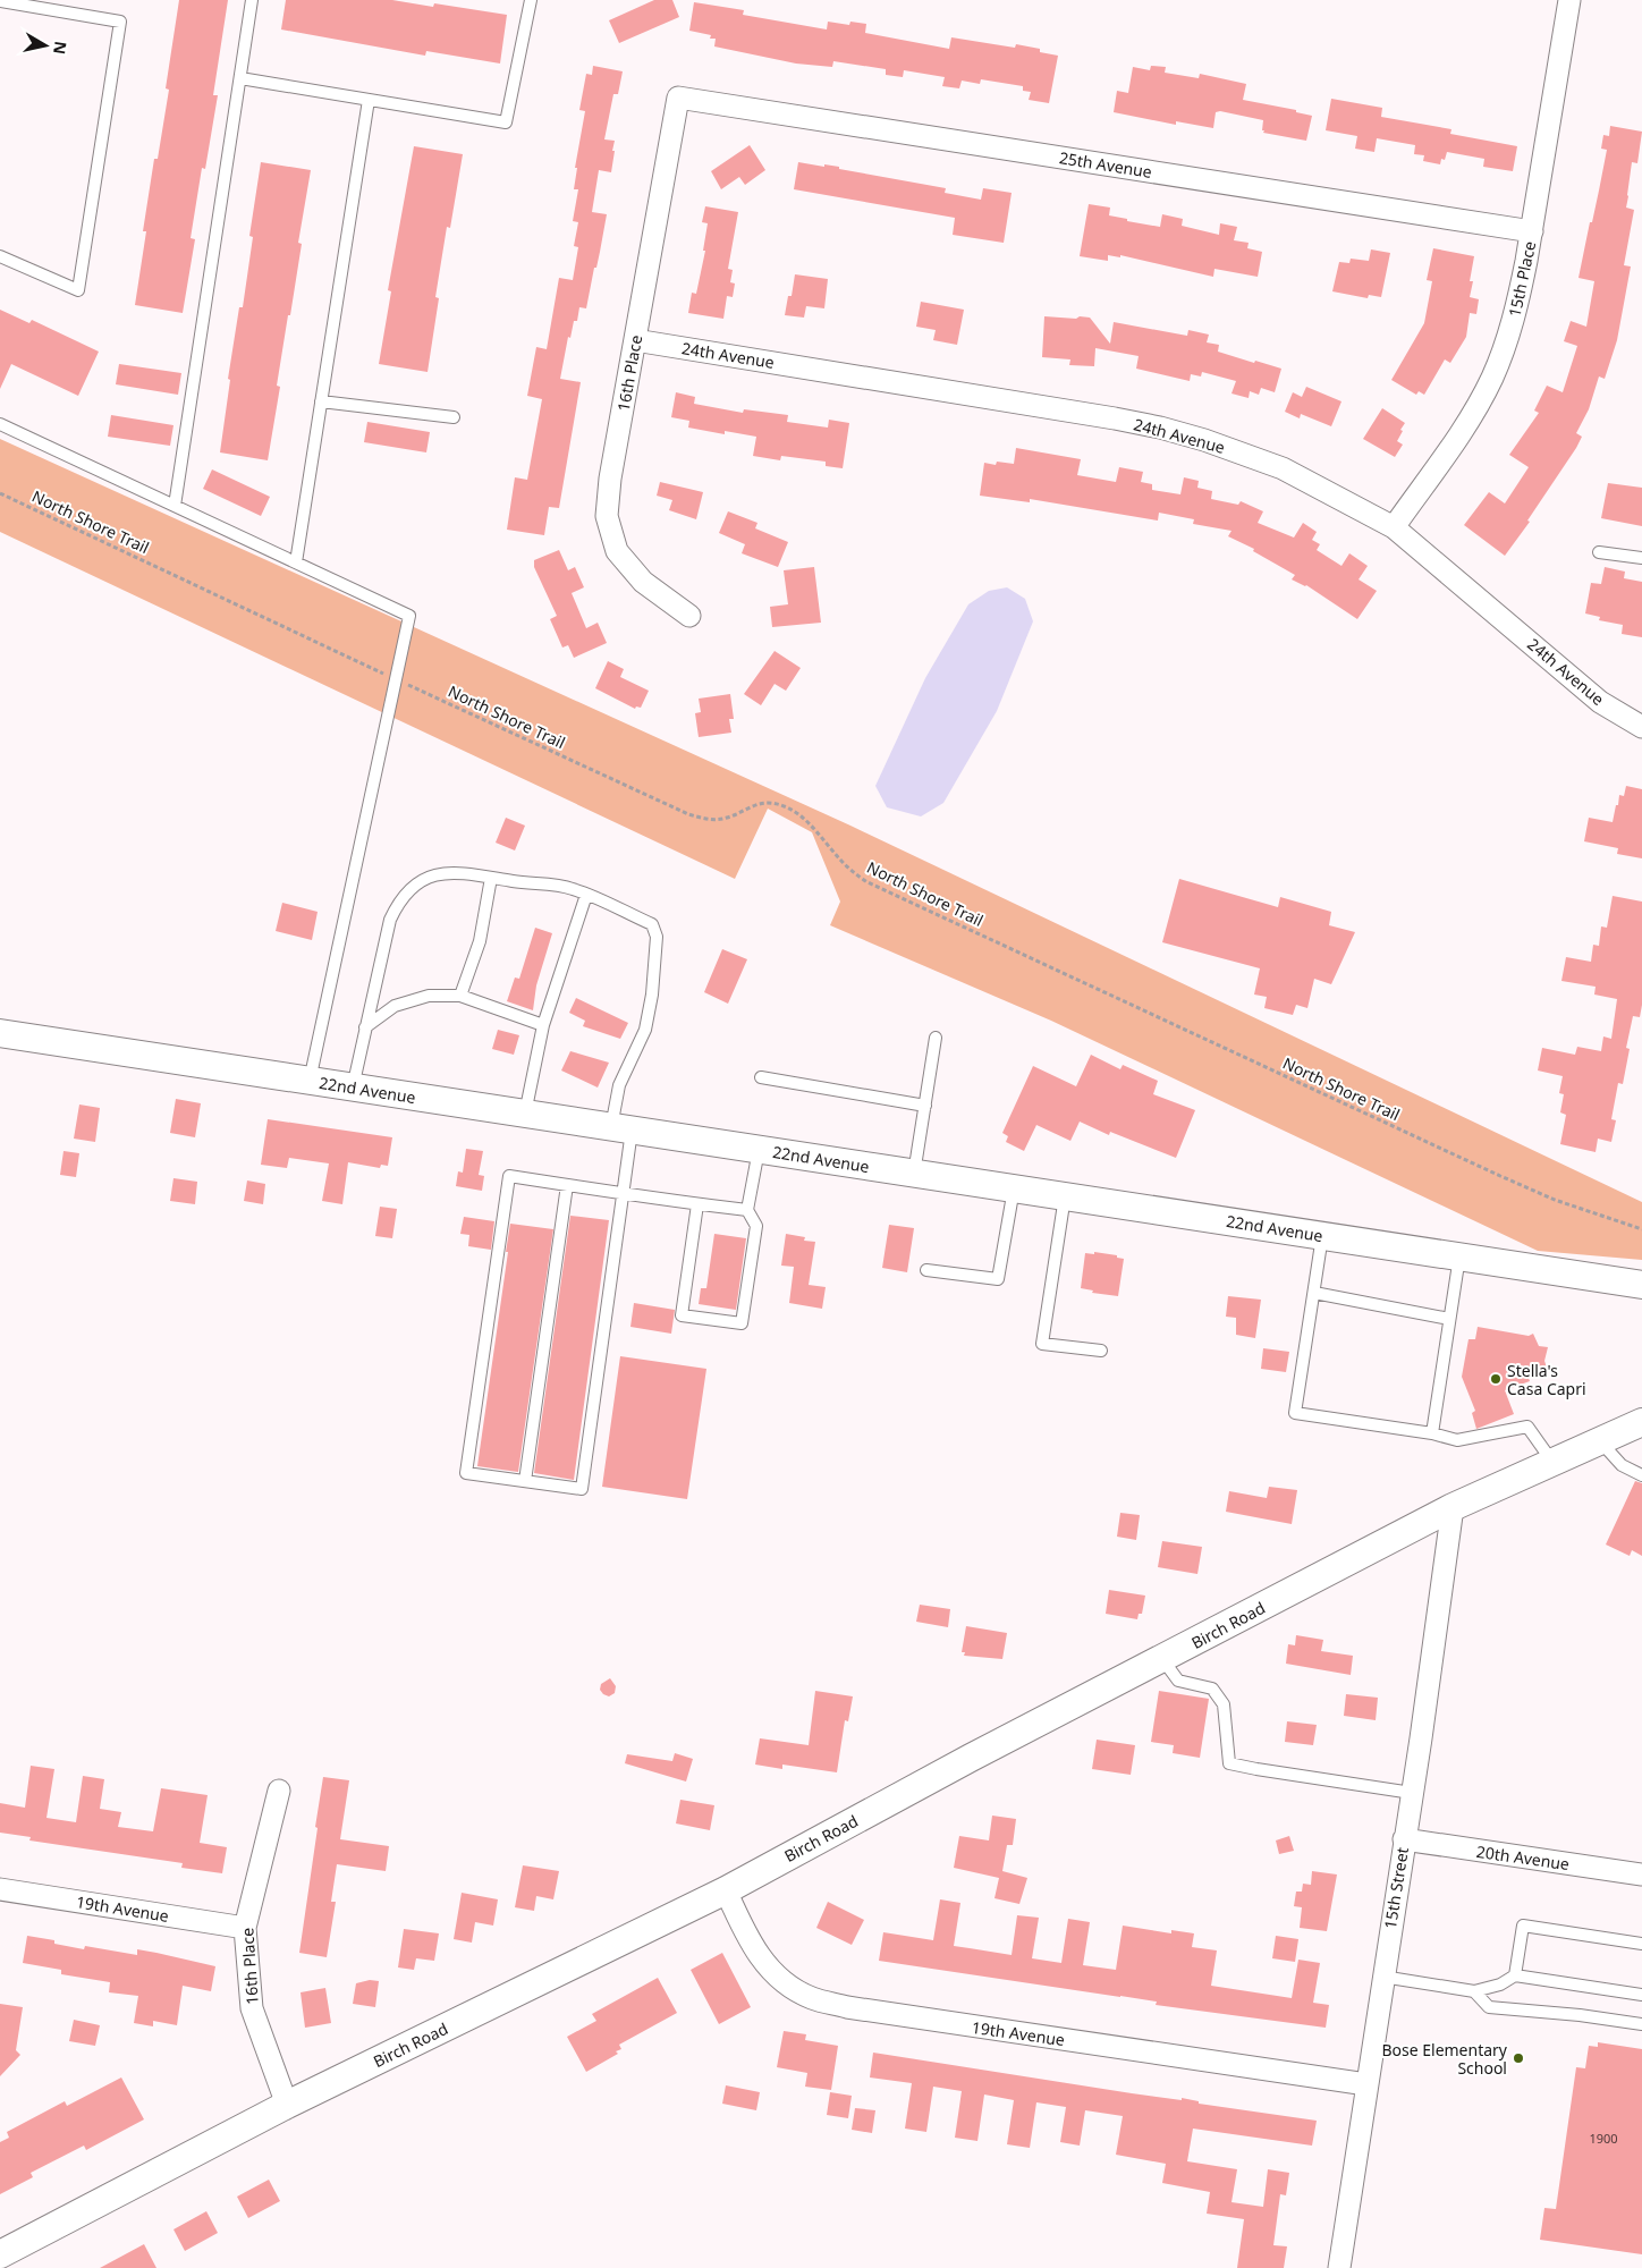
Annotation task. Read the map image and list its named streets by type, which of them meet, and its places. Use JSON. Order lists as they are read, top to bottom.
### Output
{
  "streets": {
    "street": [
      "25th Avenue",
      "15th Place",
      "24th Avenue",
      "16th Place",
      "22nd Avenue",
      "Birch Road",
      "20th Avenue",
      "15th Street",
      "19th Avenue"
    ],
    "path": ["North Shore Trail"]
  },
  "crossings": [
    ["25th Avenue", "15th Place"],
    ["25th Avenue", "16th Place"],
    ["15th Place", "24th Avenue"],
    ["24th Avenue", "16th Place"],
    ["16th Place", "Birch Road"],
    ["16th Place", "19th Avenue"],
    ["Birch Road", "15th Street"],
    ["Birch Road", "19th Avenue"],
    ["20th Avenue", "15th Street"],
    ["15th Street", "19th Avenue"]
  ],
  "places": ["Stella's Casa Capri", "Bose Elementary School"],
  "house_numbers": ["1900"],
  "north": "right"
}
